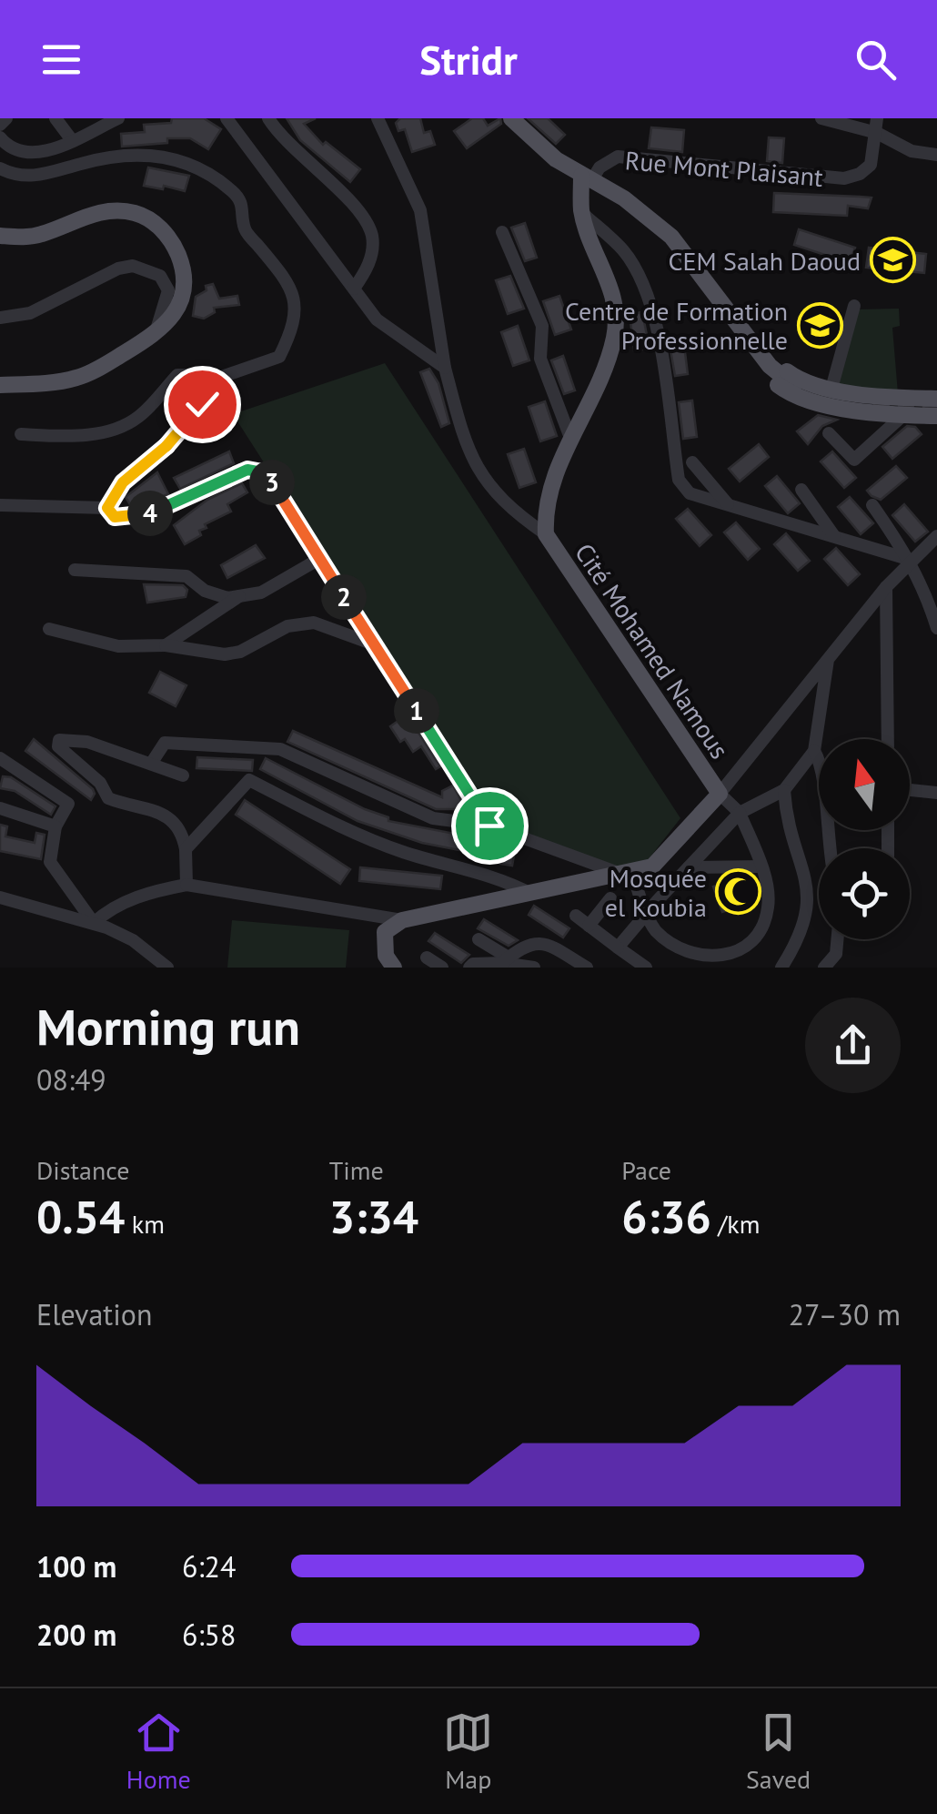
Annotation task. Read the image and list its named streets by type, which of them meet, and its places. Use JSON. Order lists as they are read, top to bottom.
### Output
{
  "streets": {
    "main road": ["Cité Mohamed Namous"],
    "street": ["Rue Mont Plaisant"]
  },
  "places": {
    "school or university": ["CEM Salah Daoud", "Centre de Formation Professionnelle"],
    "mosque": ["Mosquée el Koubia"]
  },
  "north": "top",
  "page": {
    "header": "Stridr",
    "pins": [
      "3",
      "4",
      "2",
      "1"
    ],
    "heading": ["Morning run", "08:49"],
    "stats": [
      ["Distance", "0.54 km"],
      ["Time", "3:34"],
      ["Pace", "6:36 /km"]
    ],
    "chart": ["Elevation", "27–30 m"],
    "list": [
      {
        "name": "100 m",
        "note": "6:24"
      },
      {
        "name": "200 m",
        "note": "6:58"
      }
    ],
    "tabs": ["Home", "Map", "Saved"]
  }
}
